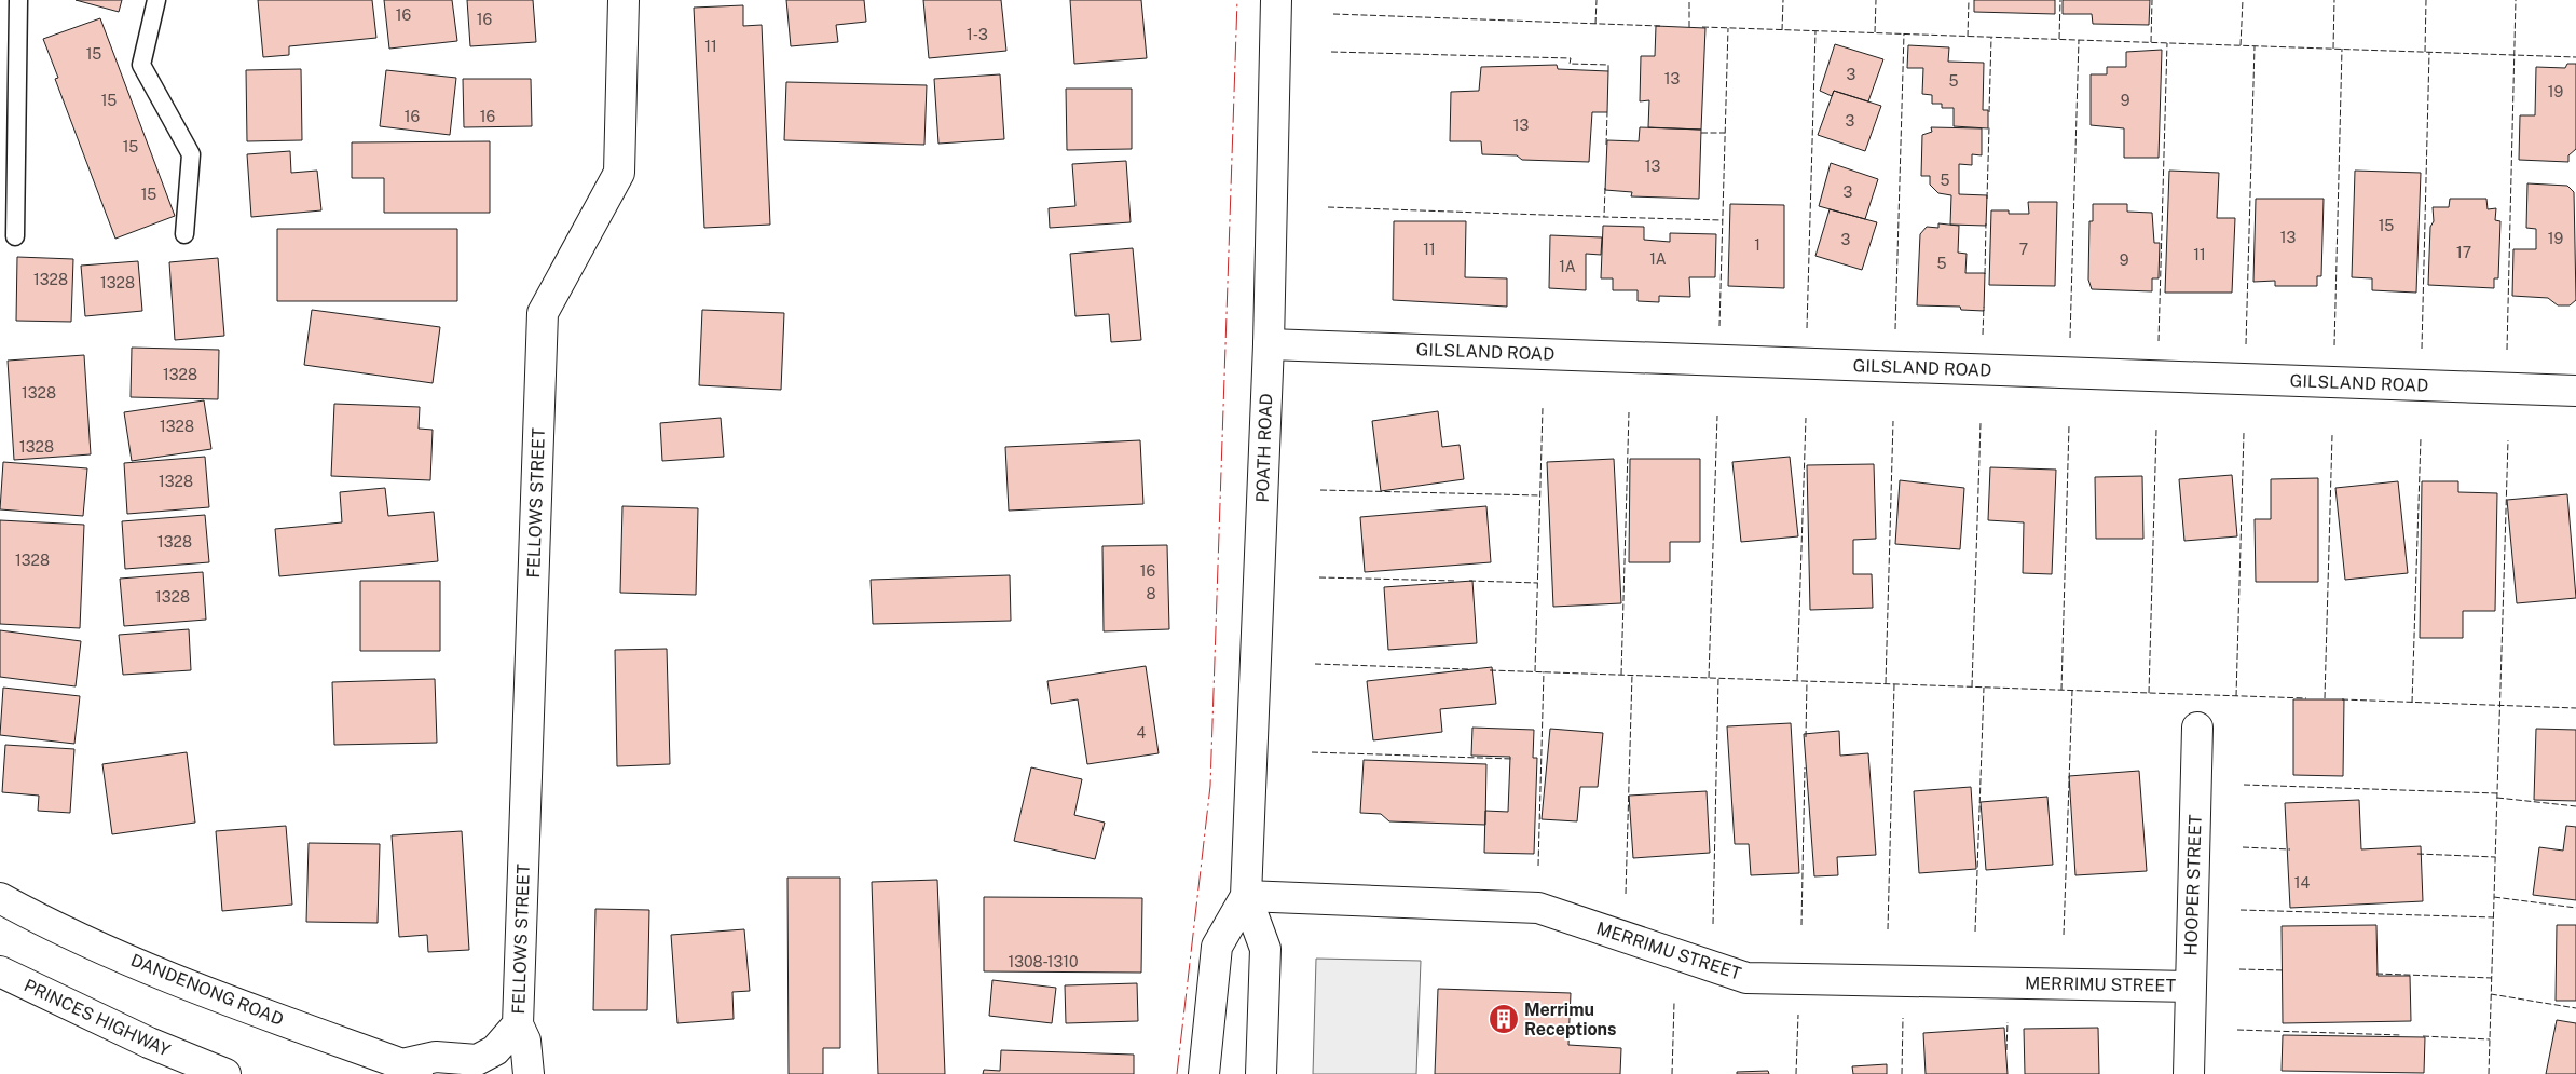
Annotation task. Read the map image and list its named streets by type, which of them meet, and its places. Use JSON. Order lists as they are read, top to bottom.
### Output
{
  "streets": {
    "main road": [
      "GILSLAND ROAD",
      "POATH ROAD",
      "FELLOWS STREET",
      "HOOPER STREET",
      "MERRIMU STREET",
      "DANDENONG ROAD",
      "PRINCES HIGHWAY"
    ]
  },
  "crossings": [
    ["GILSLAND ROAD", "POATH ROAD"],
    ["POATH ROAD", "MERRIMU STREET"],
    ["FELLOWS STREET", "DANDENONG ROAD"],
    ["HOOPER STREET", "MERRIMU STREET"]
  ],
  "places": {
    "building": ["Merrimu Receptions"]
  },
  "house_numbers": [
    "16",
    "16",
    "1-3",
    "11",
    "15",
    "3",
    "13",
    "5",
    "19",
    "15",
    "9",
    "16",
    "16",
    "3",
    "13",
    "15",
    "13",
    "5",
    "3",
    "15",
    "15",
    "13",
    "19",
    "3",
    "1",
    "11",
    "7",
    "17",
    "11",
    "1A",
    "9",
    "5",
    "1A",
    "1328",
    "1328",
    "1328",
    "1328",
    "1328",
    "1328",
    "1328",
    "1328",
    "1328",
    "16",
    "8",
    "1328",
    "4",
    "14",
    "1308-1310"
  ]
}
